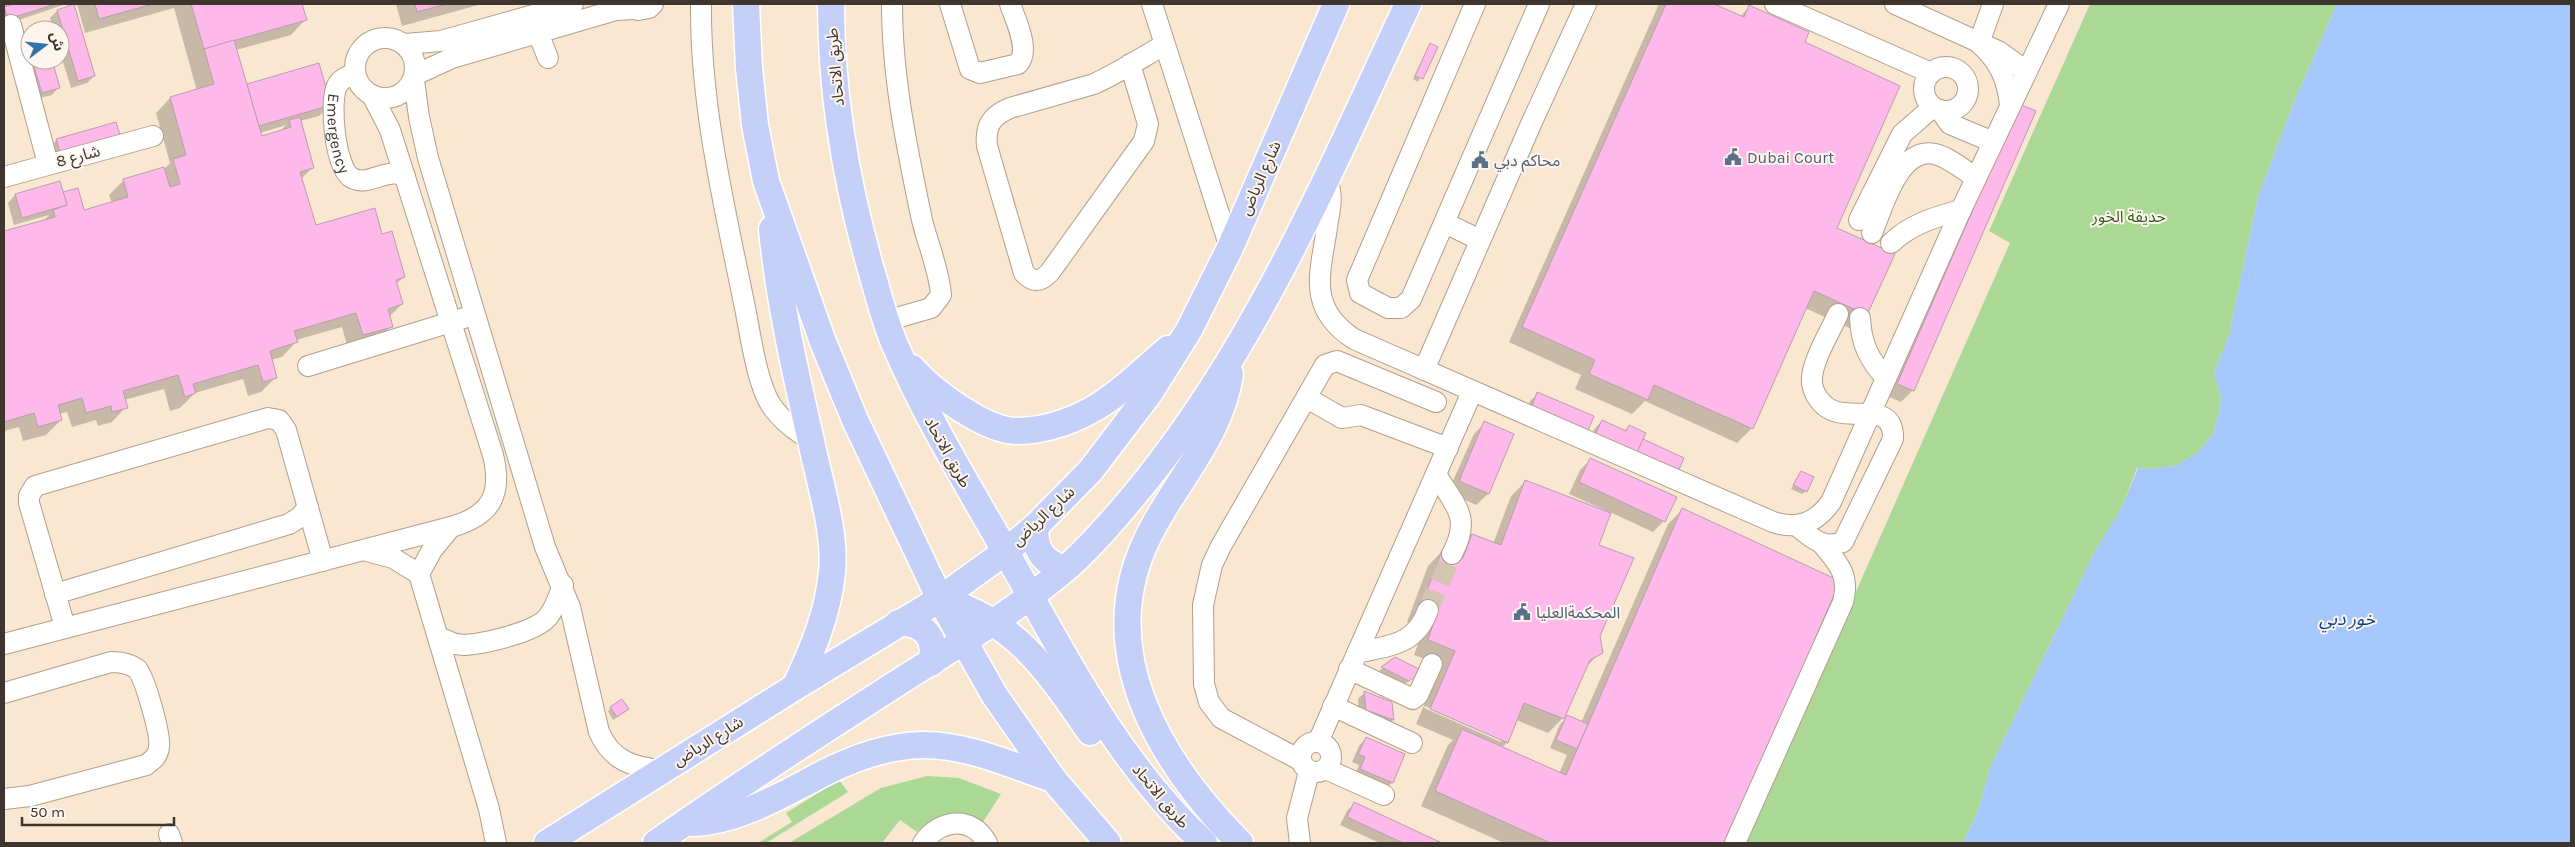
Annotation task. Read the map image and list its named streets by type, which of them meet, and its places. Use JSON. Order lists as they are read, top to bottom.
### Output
{
  "streets": {
    "main road": ["طريق الاتحاد", "شارع الرياض"],
    "street": ["Emergency", "شارع 8"]
  },
  "crossings": [
    ["طريق الاتحاد", "شارع الرياض"]
  ],
  "water": ["خور دبي"],
  "parks": ["حديقة الخور"],
  "places": {
    "public building": ["Dubai Court", "محاكم دبي", "المحكمةالعليا"]
  },
  "scale_bar": "50 m",
  "north": "right"
}
